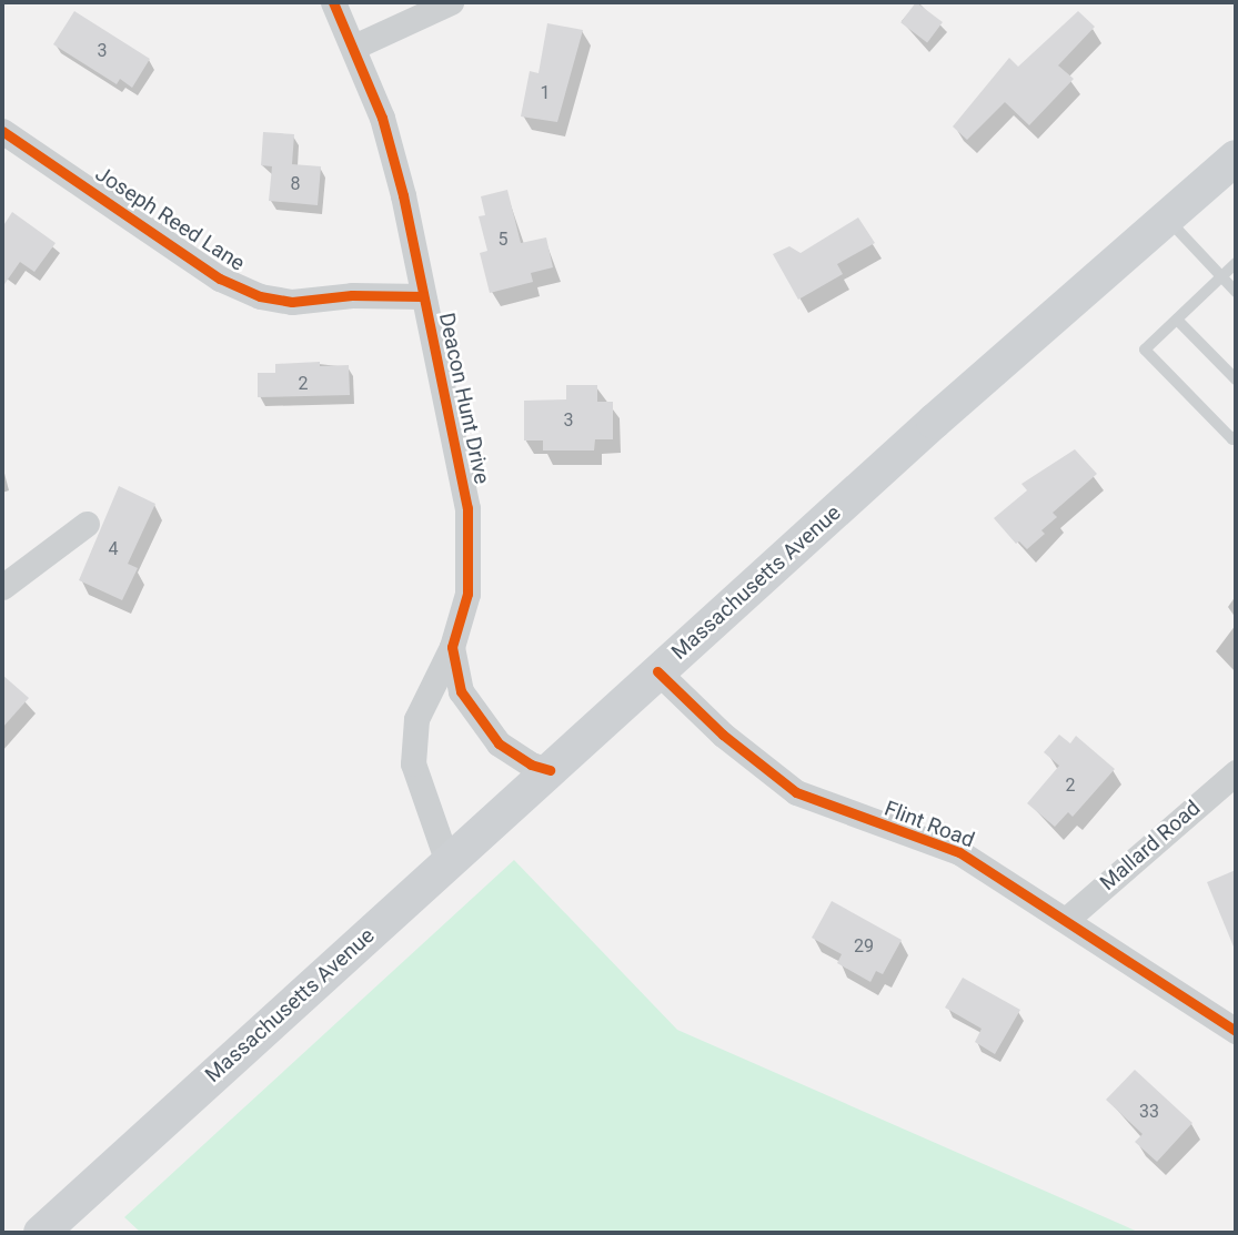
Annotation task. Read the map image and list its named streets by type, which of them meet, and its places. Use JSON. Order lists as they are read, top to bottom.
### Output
{
  "streets": {
    "main road": ["Massachusetts Avenue"],
    "street": [
      "Joseph Reed Lane",
      "Deacon Hunt Drive",
      "Flint Road",
      "Mallard Road"
    ]
  },
  "crossings": [
    ["Joseph Reed Lane", "Deacon Hunt Drive"],
    ["Deacon Hunt Drive", "Massachusetts Avenue"],
    ["Massachusetts Avenue", "Flint Road"],
    ["Flint Road", "Mallard Road"]
  ],
  "house_numbers": [
    "3",
    "1",
    "8",
    "5",
    "2",
    "3",
    "4",
    "2",
    "29",
    "33"
  ]
}
